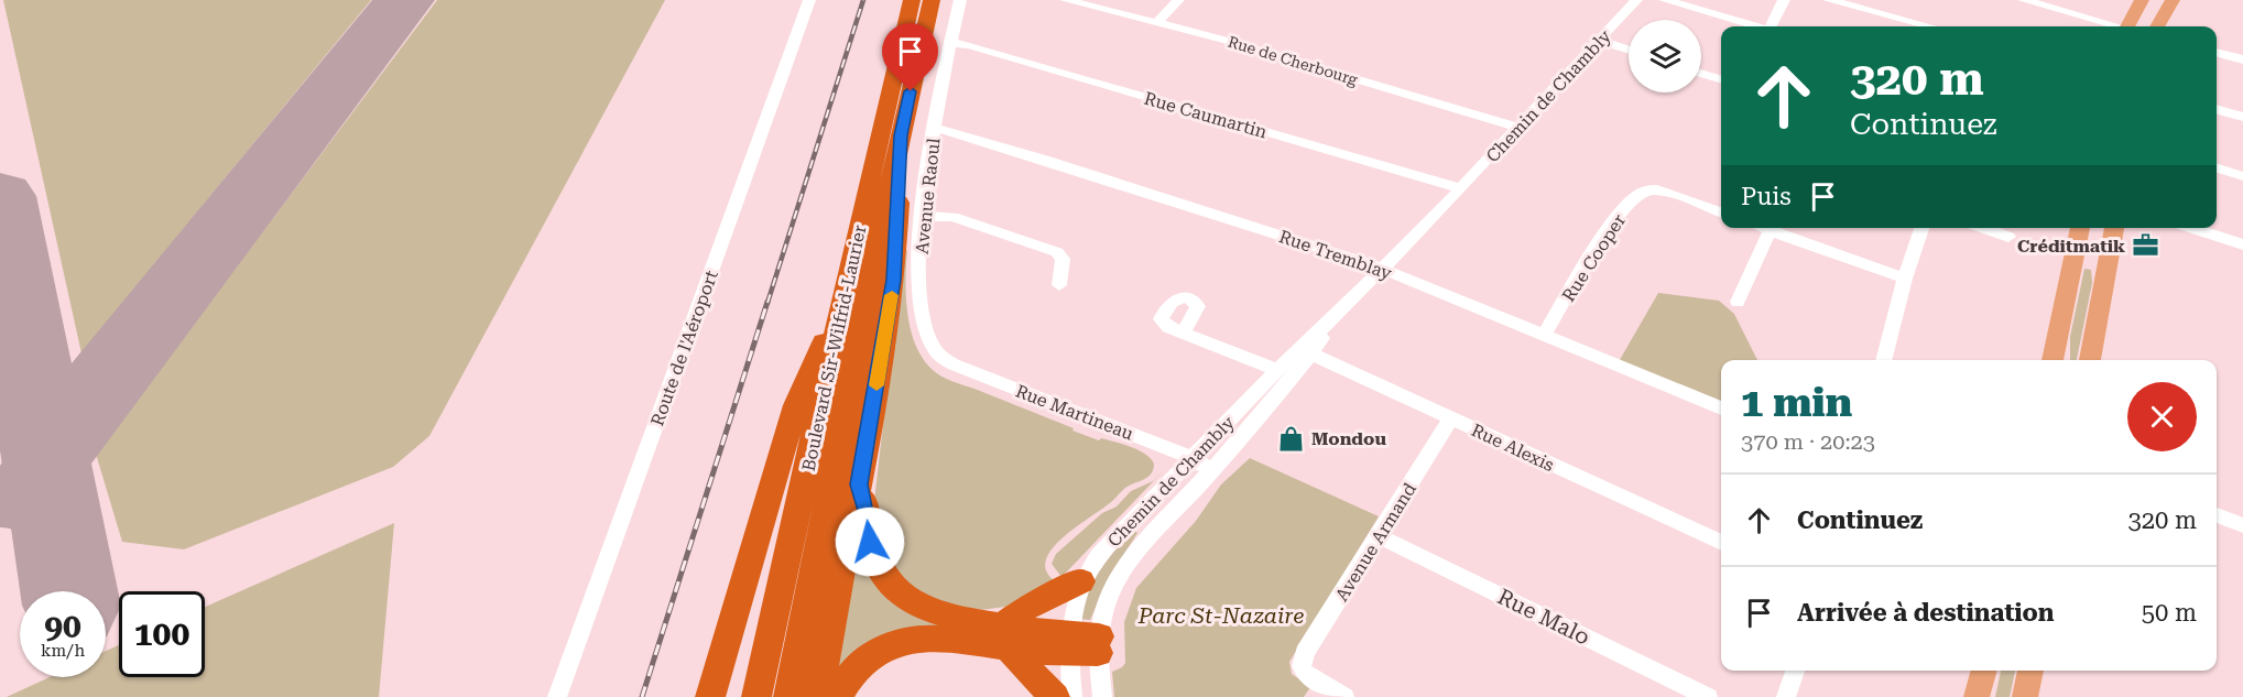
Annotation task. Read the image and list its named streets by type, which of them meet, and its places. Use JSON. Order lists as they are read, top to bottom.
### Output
{
  "streets": {
    "highway": ["Boulevard Sir-Wilfrid-Laurier"],
    "street": [
      "Rue de Cherbourg",
      "Chemin de Chambly",
      "Rue Caumartin",
      "Avenue Raoul",
      "Rue Tremblay",
      "Rue Cooper",
      "Route de l'Aéroport",
      "Rue Martineau",
      "Rue Alexis",
      "Avenue Armand",
      "Rue Malo"
    ]
  },
  "crossings": [
    ["Rue de Cherbourg", "Chemin de Chambly"],
    ["Chemin de Chambly", "Rue Caumartin"],
    ["Chemin de Chambly", "Rue Tremblay"],
    ["Chemin de Chambly", "Rue Martineau"],
    ["Chemin de Chambly", "Rue Alexis"],
    ["Rue Caumartin", "Avenue Raoul"],
    ["Avenue Raoul", "Rue Tremblay"],
    ["Avenue Raoul", "Rue Martineau"],
    ["Rue Tremblay", "Rue Cooper"],
    ["Rue Alexis", "Avenue Armand"],
    ["Avenue Armand", "Rue Malo"]
  ],
  "parks": ["Parc St-Nazaire"],
  "places": {
    "office": ["Créditmatik"],
    "shop": ["Mondou"]
  },
  "page": {
    "turn": ["320 m", "Continuez"],
    "then": "Puis",
    "heading": ["1 min", "370 m · 20:23"],
    "list": [
      {
        "name": "Continuez",
        "value": "320 m"
      },
      {
        "name": "Arrivée à destination",
        "value": "50 m"
      }
    ],
    "speed": "90 km/h",
    "limit": "100"
  }
}
